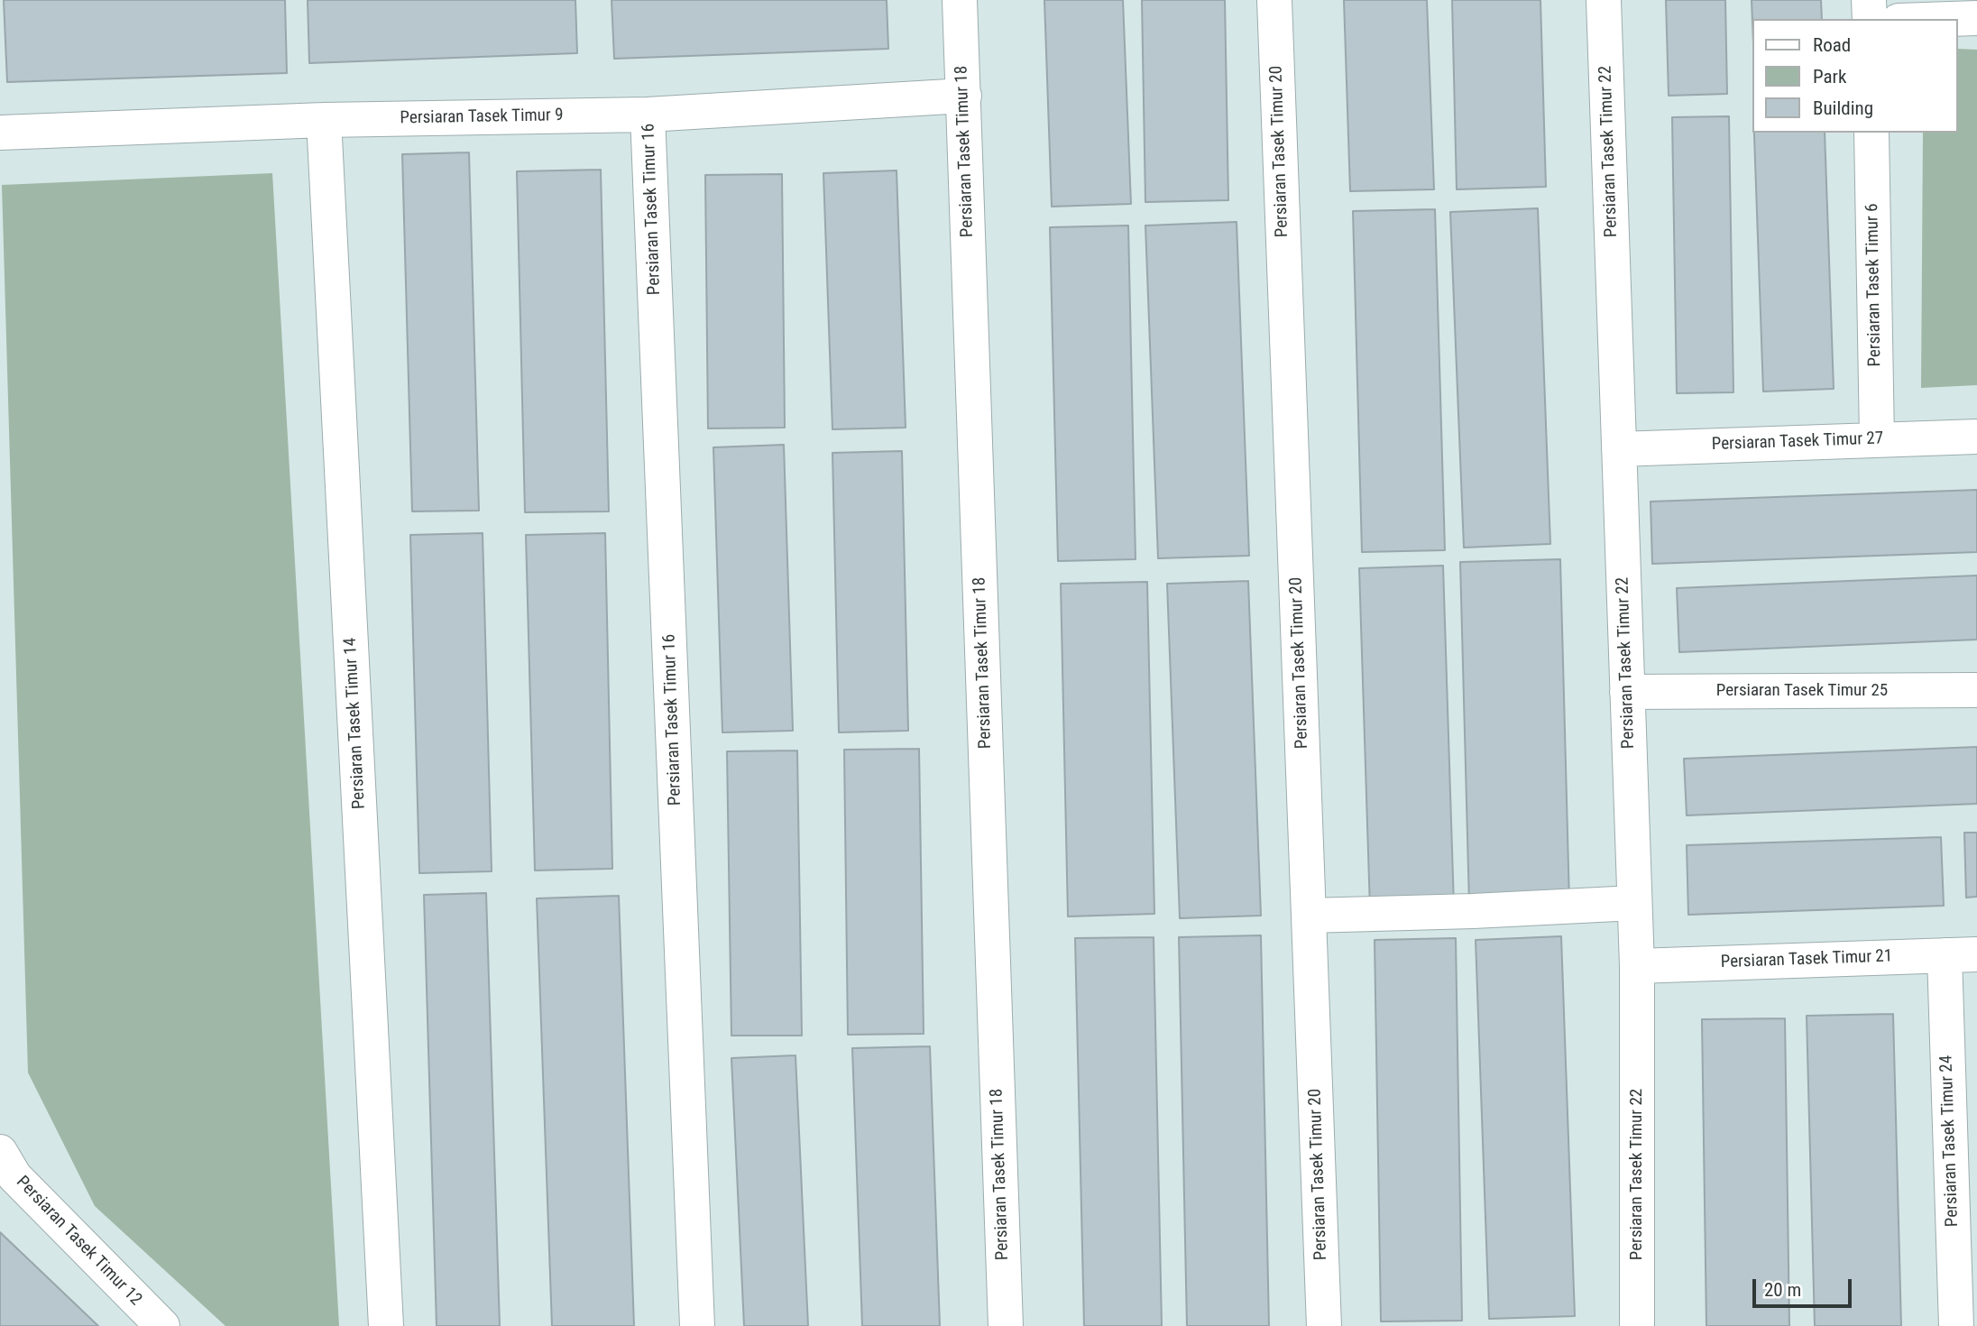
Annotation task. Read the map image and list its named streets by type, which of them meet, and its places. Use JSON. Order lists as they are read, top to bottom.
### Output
{
  "streets": {
    "street": [
      "Persiaran Tasek Timur 9",
      "Persiaran Tasek Timur 18",
      "Persiaran Tasek Timur 20",
      "Persiaran Tasek Timur 22",
      "Persiaran Tasek Timur 16",
      "Persiaran Tasek Timur 6",
      "Persiaran Tasek Timur 27",
      "Persiaran Tasek Timur 25",
      "Persiaran Tasek Timur 14",
      "Persiaran Tasek Timur 21",
      "Persiaran Tasek Timur 24",
      "Persiaran Tasek Timur 12"
    ]
  },
  "crossings": [
    ["Persiaran Tasek Timur 9", "Persiaran Tasek Timur 18"],
    ["Persiaran Tasek Timur 9", "Persiaran Tasek Timur 16"],
    ["Persiaran Tasek Timur 9", "Persiaran Tasek Timur 14"],
    ["Persiaran Tasek Timur 22", "Persiaran Tasek Timur 27"],
    ["Persiaran Tasek Timur 22", "Persiaran Tasek Timur 25"],
    ["Persiaran Tasek Timur 22", "Persiaran Tasek Timur 21"],
    ["Persiaran Tasek Timur 6", "Persiaran Tasek Timur 27"],
    ["Persiaran Tasek Timur 21", "Persiaran Tasek Timur 24"]
  ],
  "legend": ["Road", "Park", "Building"],
  "scale_bar": "20 m"
}
